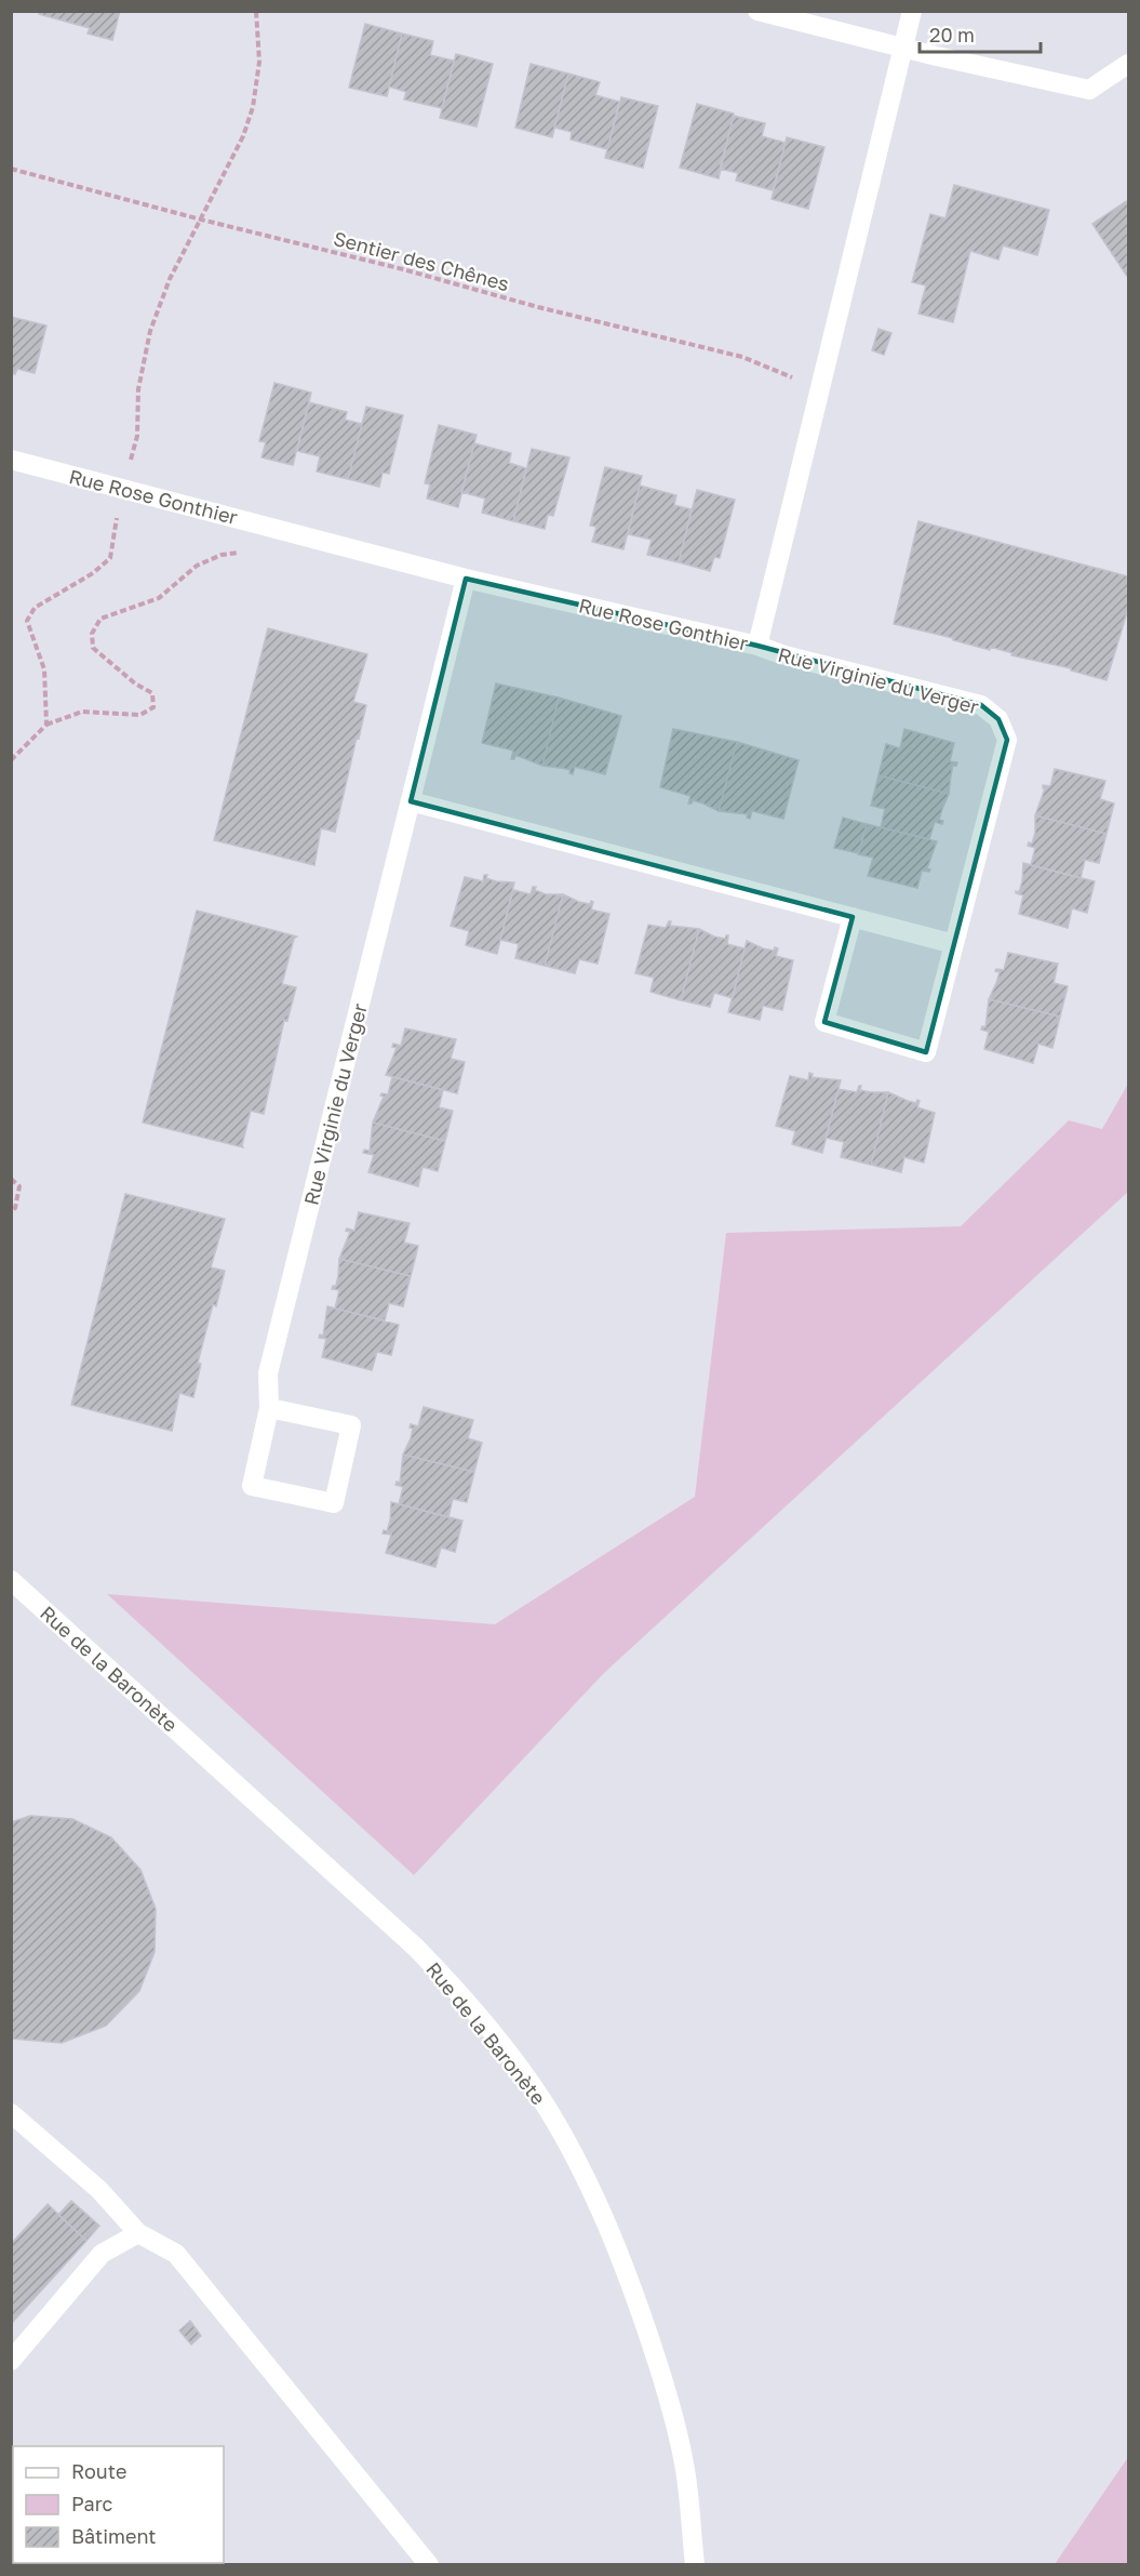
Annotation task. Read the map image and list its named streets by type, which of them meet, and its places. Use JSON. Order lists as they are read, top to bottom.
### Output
{
  "streets": {
    "street": ["Rue Rose Gonthier", "Rue Virginie du Verger", "Rue de la Baronète"],
    "path": ["Sentier des Chênes"]
  },
  "crossings": [
    ["Sentier des Chênes", "Rue Rose Gonthier"],
    ["Rue Rose Gonthier", "Rue Virginie du Verger"]
  ],
  "legend": ["Route", "Parc", "Bâtiment"],
  "scale_bar": "20 m"
}
